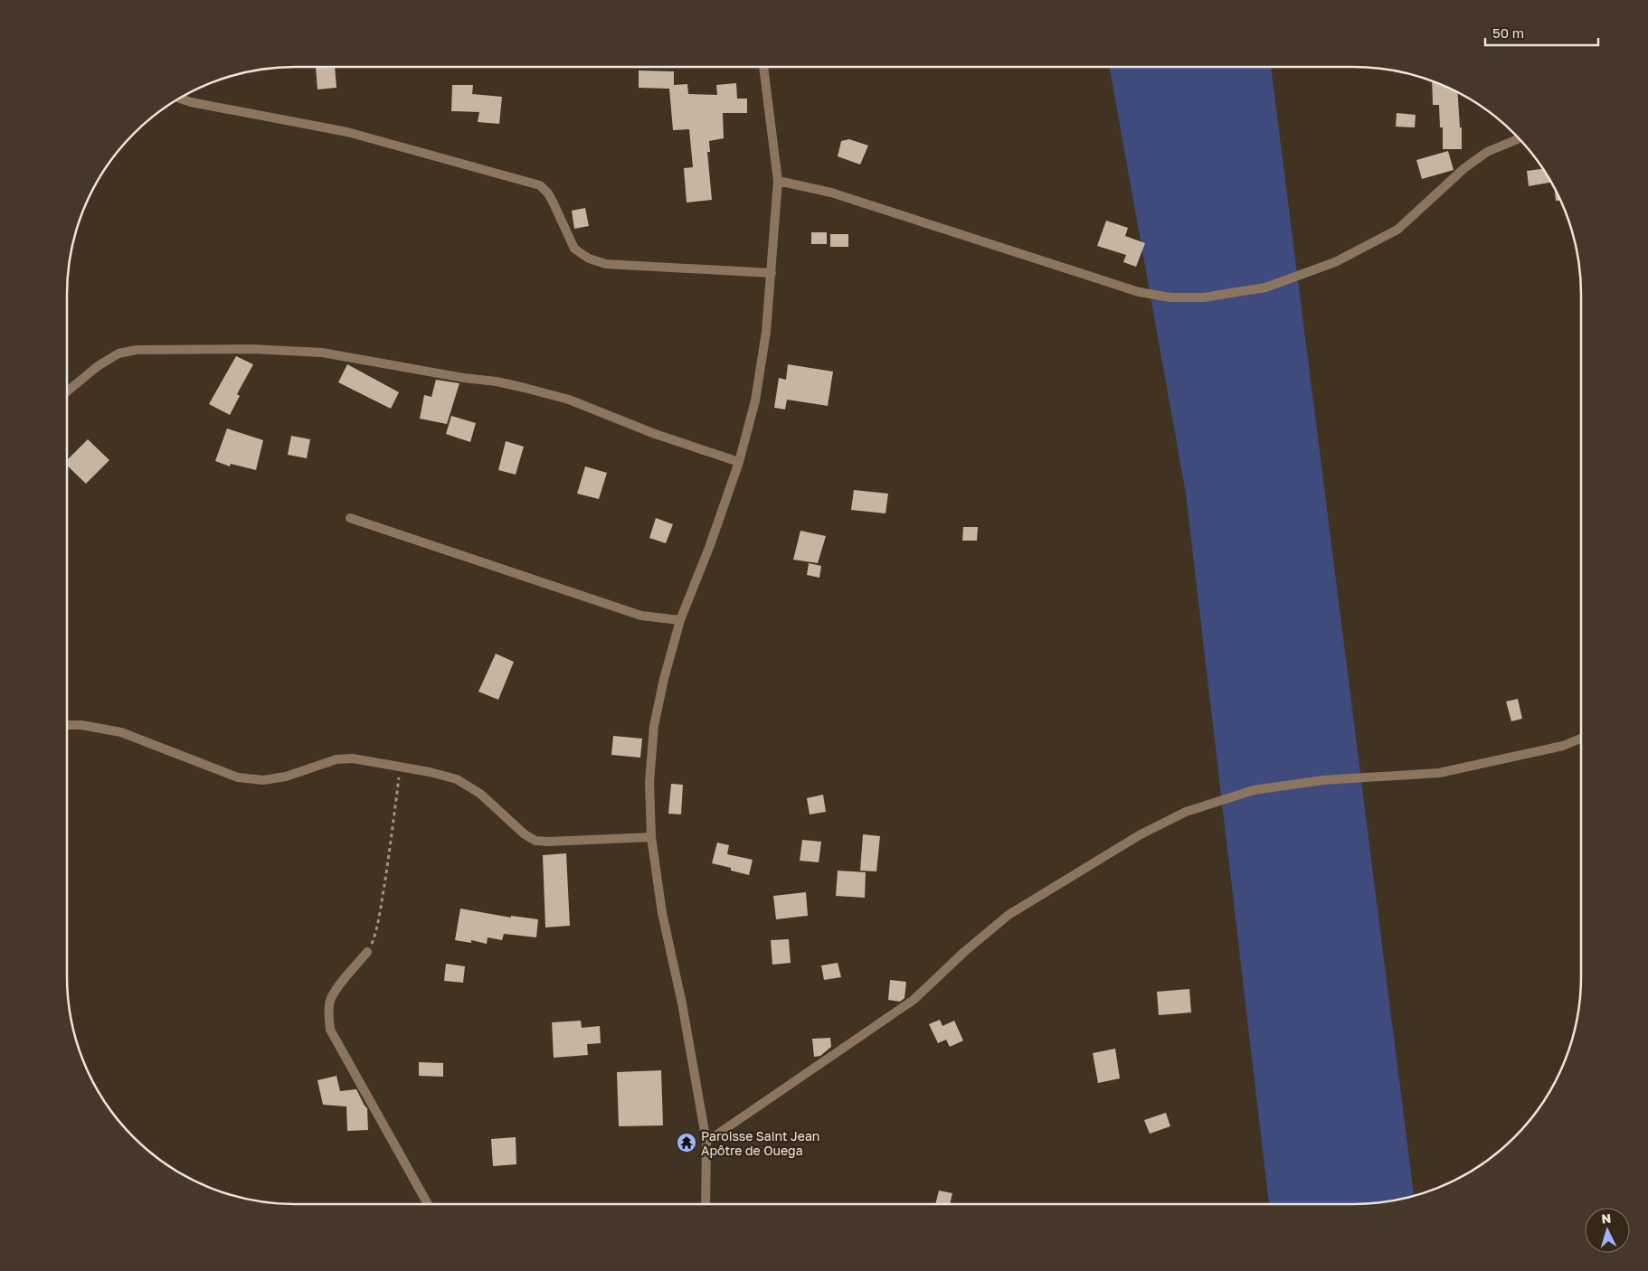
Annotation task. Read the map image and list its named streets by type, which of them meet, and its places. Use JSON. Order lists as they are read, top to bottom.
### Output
{
  "places": {
    "temple": ["Paroisse Saint Jean Apôtre de Ouega"]
  },
  "scale_bar": "50 m",
  "north": "top"
}
